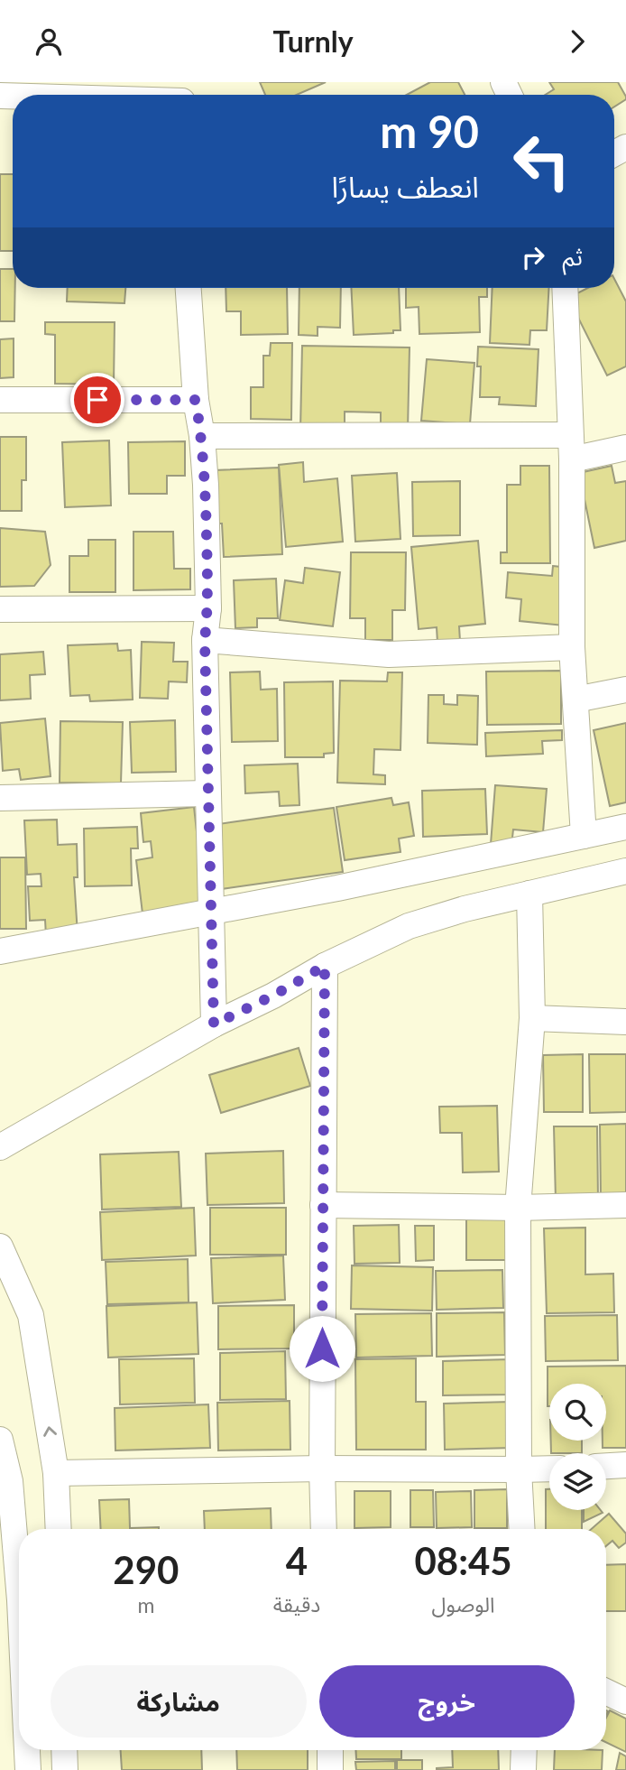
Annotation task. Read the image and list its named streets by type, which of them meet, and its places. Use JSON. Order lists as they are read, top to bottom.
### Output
{
  "page": {
    "header": "Turnly",
    "turn": ["90 m", "انعطف يسارًا"],
    "then": "ثم",
    "eta": [
      "08:45",
      "الوصول",
      "4",
      "دقيقة",
      "290",
      "m"
    ],
    "buttons": ["خروج", "مشاركة"]
  }
}
